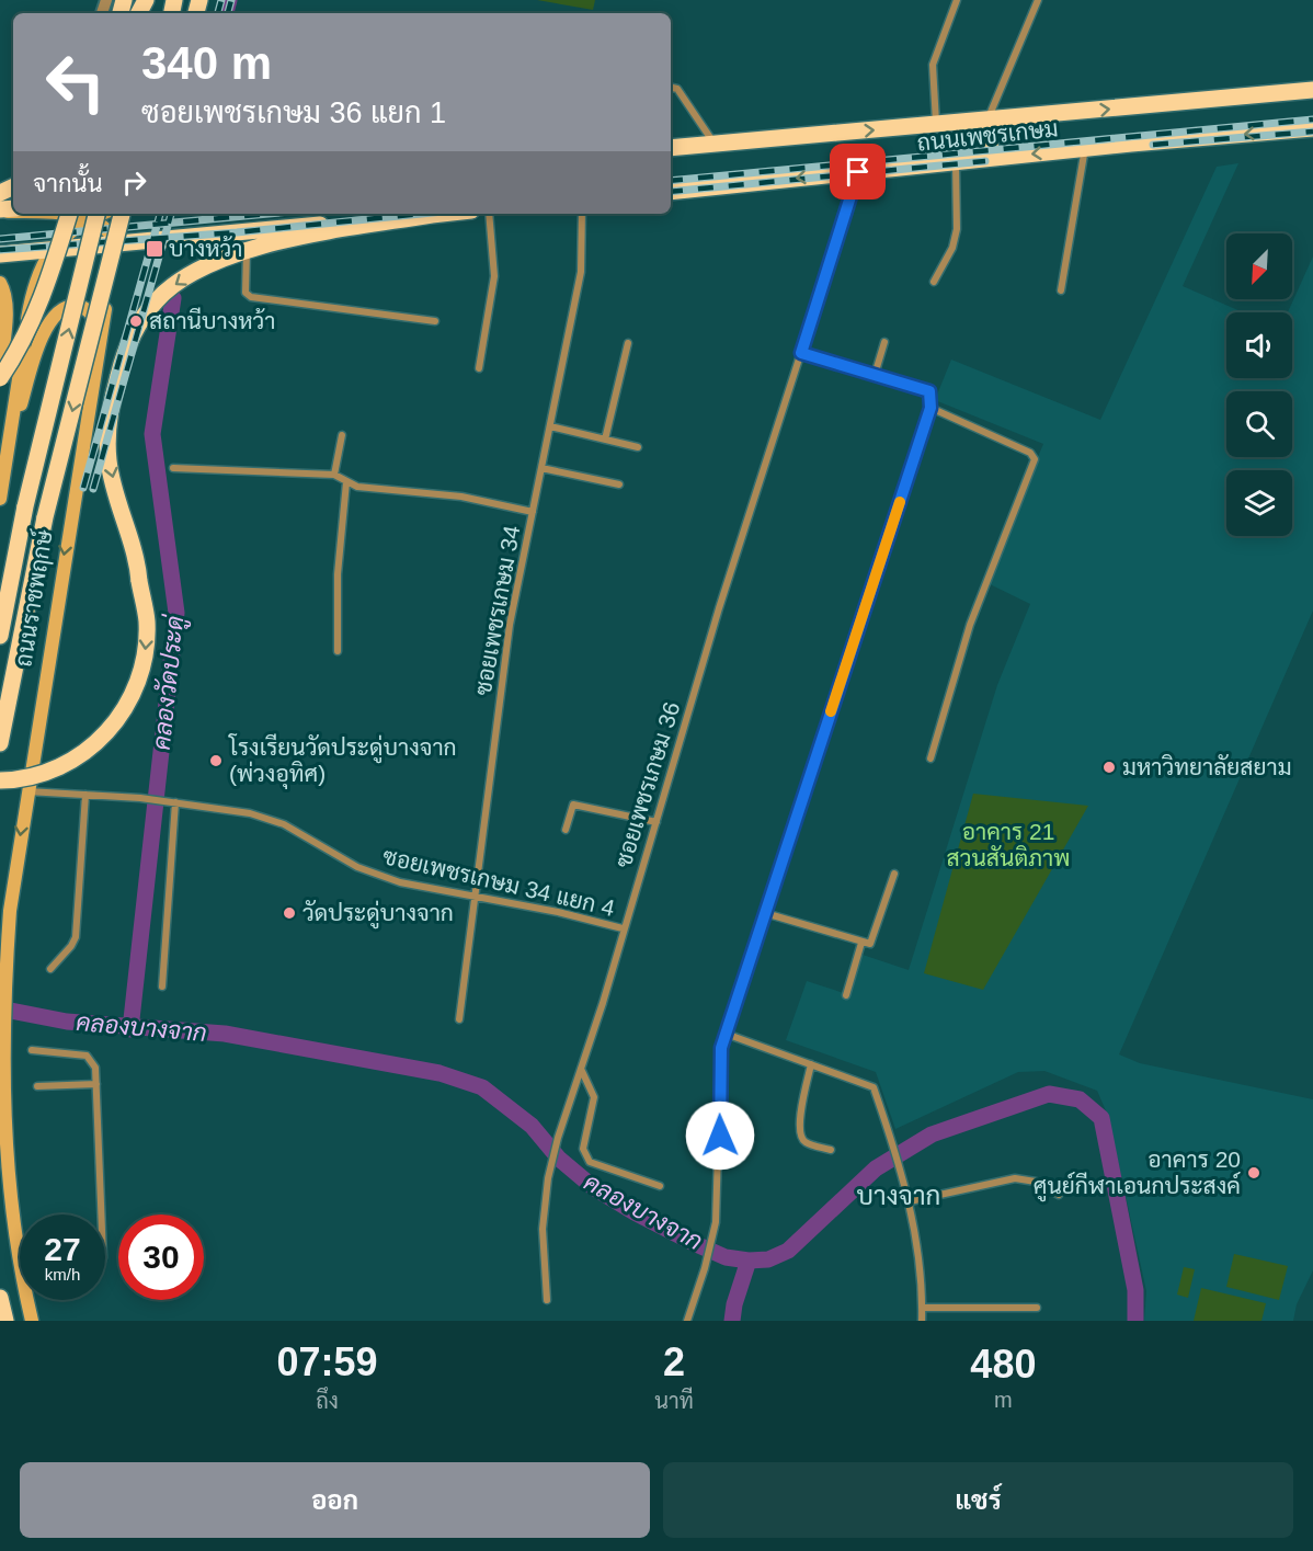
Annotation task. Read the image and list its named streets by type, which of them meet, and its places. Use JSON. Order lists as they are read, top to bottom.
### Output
{
  "streets": {
    "main road": ["ถนนเพชรเกษม", "ถนนราชพฤกษ์"],
    "street": ["ซอยเพชรเกษม 34", "ซอยเพชรเกษม 36", "ซอยเพชรเกษม 34 แยก 4"]
  },
  "crossings": [
    ["ถนนเพชรเกษม", "ซอยเพชรเกษม 36"],
    ["ถนนราชพฤกษ์", "ซอยเพชรเกษม 34 แยก 4"],
    ["ซอยเพชรเกษม 34", "ซอยเพชรเกษม 34 แยก 4"],
    ["ซอยเพชรเกษม 36", "ซอยเพชรเกษม 34 แยก 4"]
  ],
  "districts": ["บางจาก"],
  "water": ["คลองวัดประดู่", "คลองบางจาก"],
  "parks": ["อาคาร 21 สวนสันติภาพ"],
  "places": {
    "transit": ["บางหว้า"],
    "other": [
      "สถานีบางหว้า",
      "โรงเรียนวัดประดู่บางจาก (พ่วงอุทิศ)",
      "มหาวิทยาลัยสยาม",
      "วัดประดู่บางจาก",
      "อาคาร 20 ศูนย์กีฬาเอนกประสงค์"
    ]
  },
  "north": "bottom left",
  "page": {
    "turn": ["340 m", "ซอยเพชรเกษม 36 แยก 1"],
    "then": "จากนั้น",
    "speed": "27 km/h",
    "limit": "30",
    "eta": [
      "07:59",
      "ถึง",
      "2",
      "นาที",
      "480",
      "m"
    ],
    "buttons": ["ออก", "แชร์"]
  }
}
